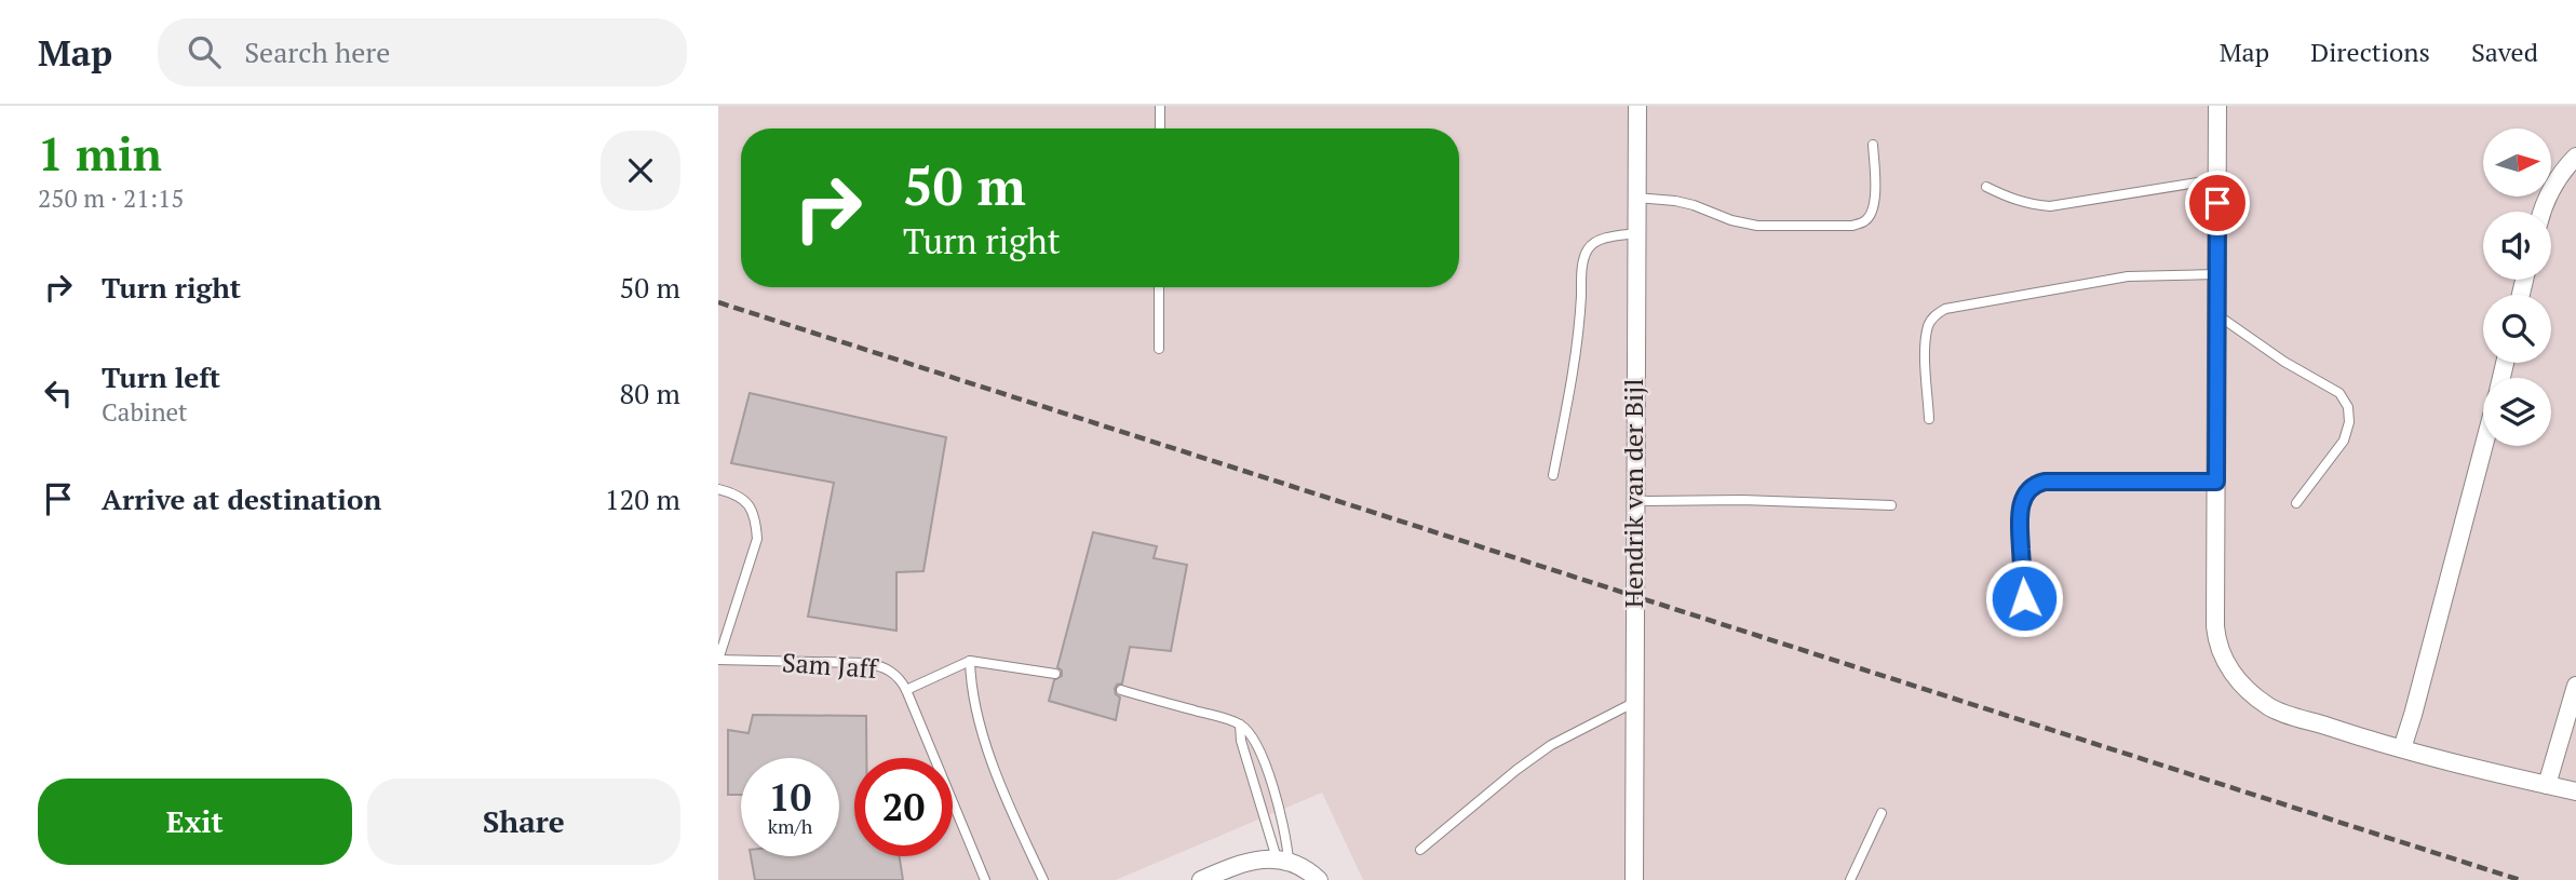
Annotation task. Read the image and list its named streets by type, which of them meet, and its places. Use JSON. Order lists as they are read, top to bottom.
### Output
{
  "streets": {
    "street": ["Hendrik van der Bijl"],
    "lane": ["Sam Jaff"]
  },
  "north": "right",
  "page": {
    "header": "Map",
    "search": "Search here",
    "nav": ["Map", "Directions", "Saved"],
    "heading": ["1 min", "250 m · 21:15"],
    "turn": ["50 m", "Turn right"],
    "list": [
      {
        "name": "Turn right",
        "value": "50 m"
      },
      {
        "name": "Turn left",
        "note": "Cabinet",
        "value": "80 m"
      },
      {
        "name": "Arrive at destination",
        "value": "120 m"
      }
    ],
    "speed": "10 km/h",
    "limit": "20",
    "buttons": ["Exit", "Share"]
  }
}
